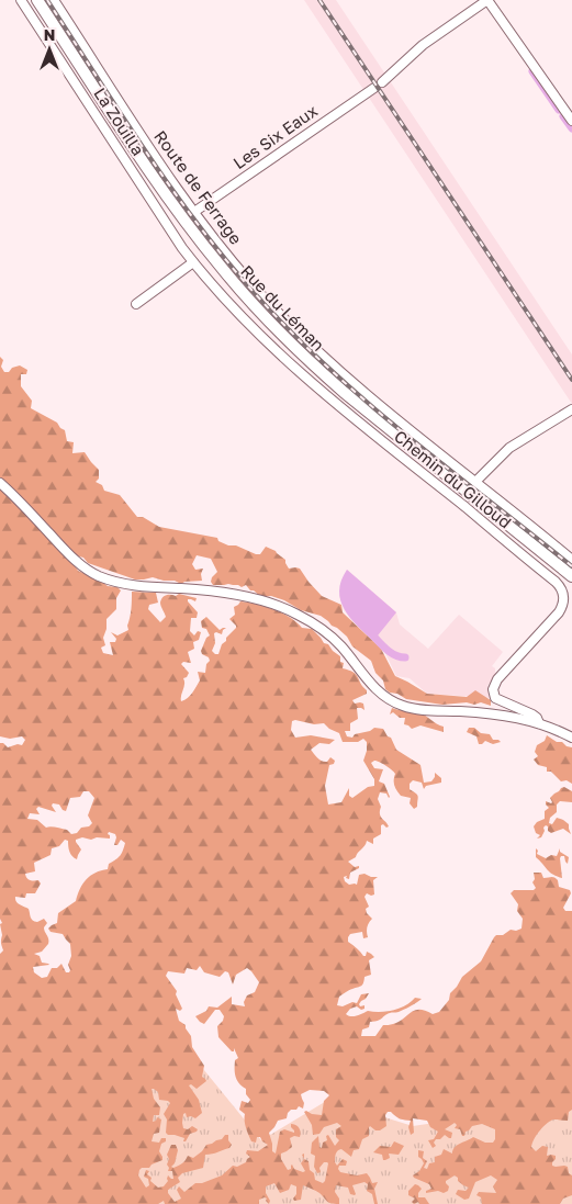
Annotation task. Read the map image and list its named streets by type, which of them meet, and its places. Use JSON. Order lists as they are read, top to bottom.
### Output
{
  "streets": {
    "main road": ["Rue du Léman"],
    "street": [
      "La Zouilla",
      "Les Six Eaux",
      "Route de Ferrage",
      "Chemin du Gilloud"
    ]
  },
  "crossings": [
    ["La Zouilla", "Chemin du Gilloud"],
    ["Les Six Eaux", "Route de Ferrage"]
  ],
  "north": "top"
}
